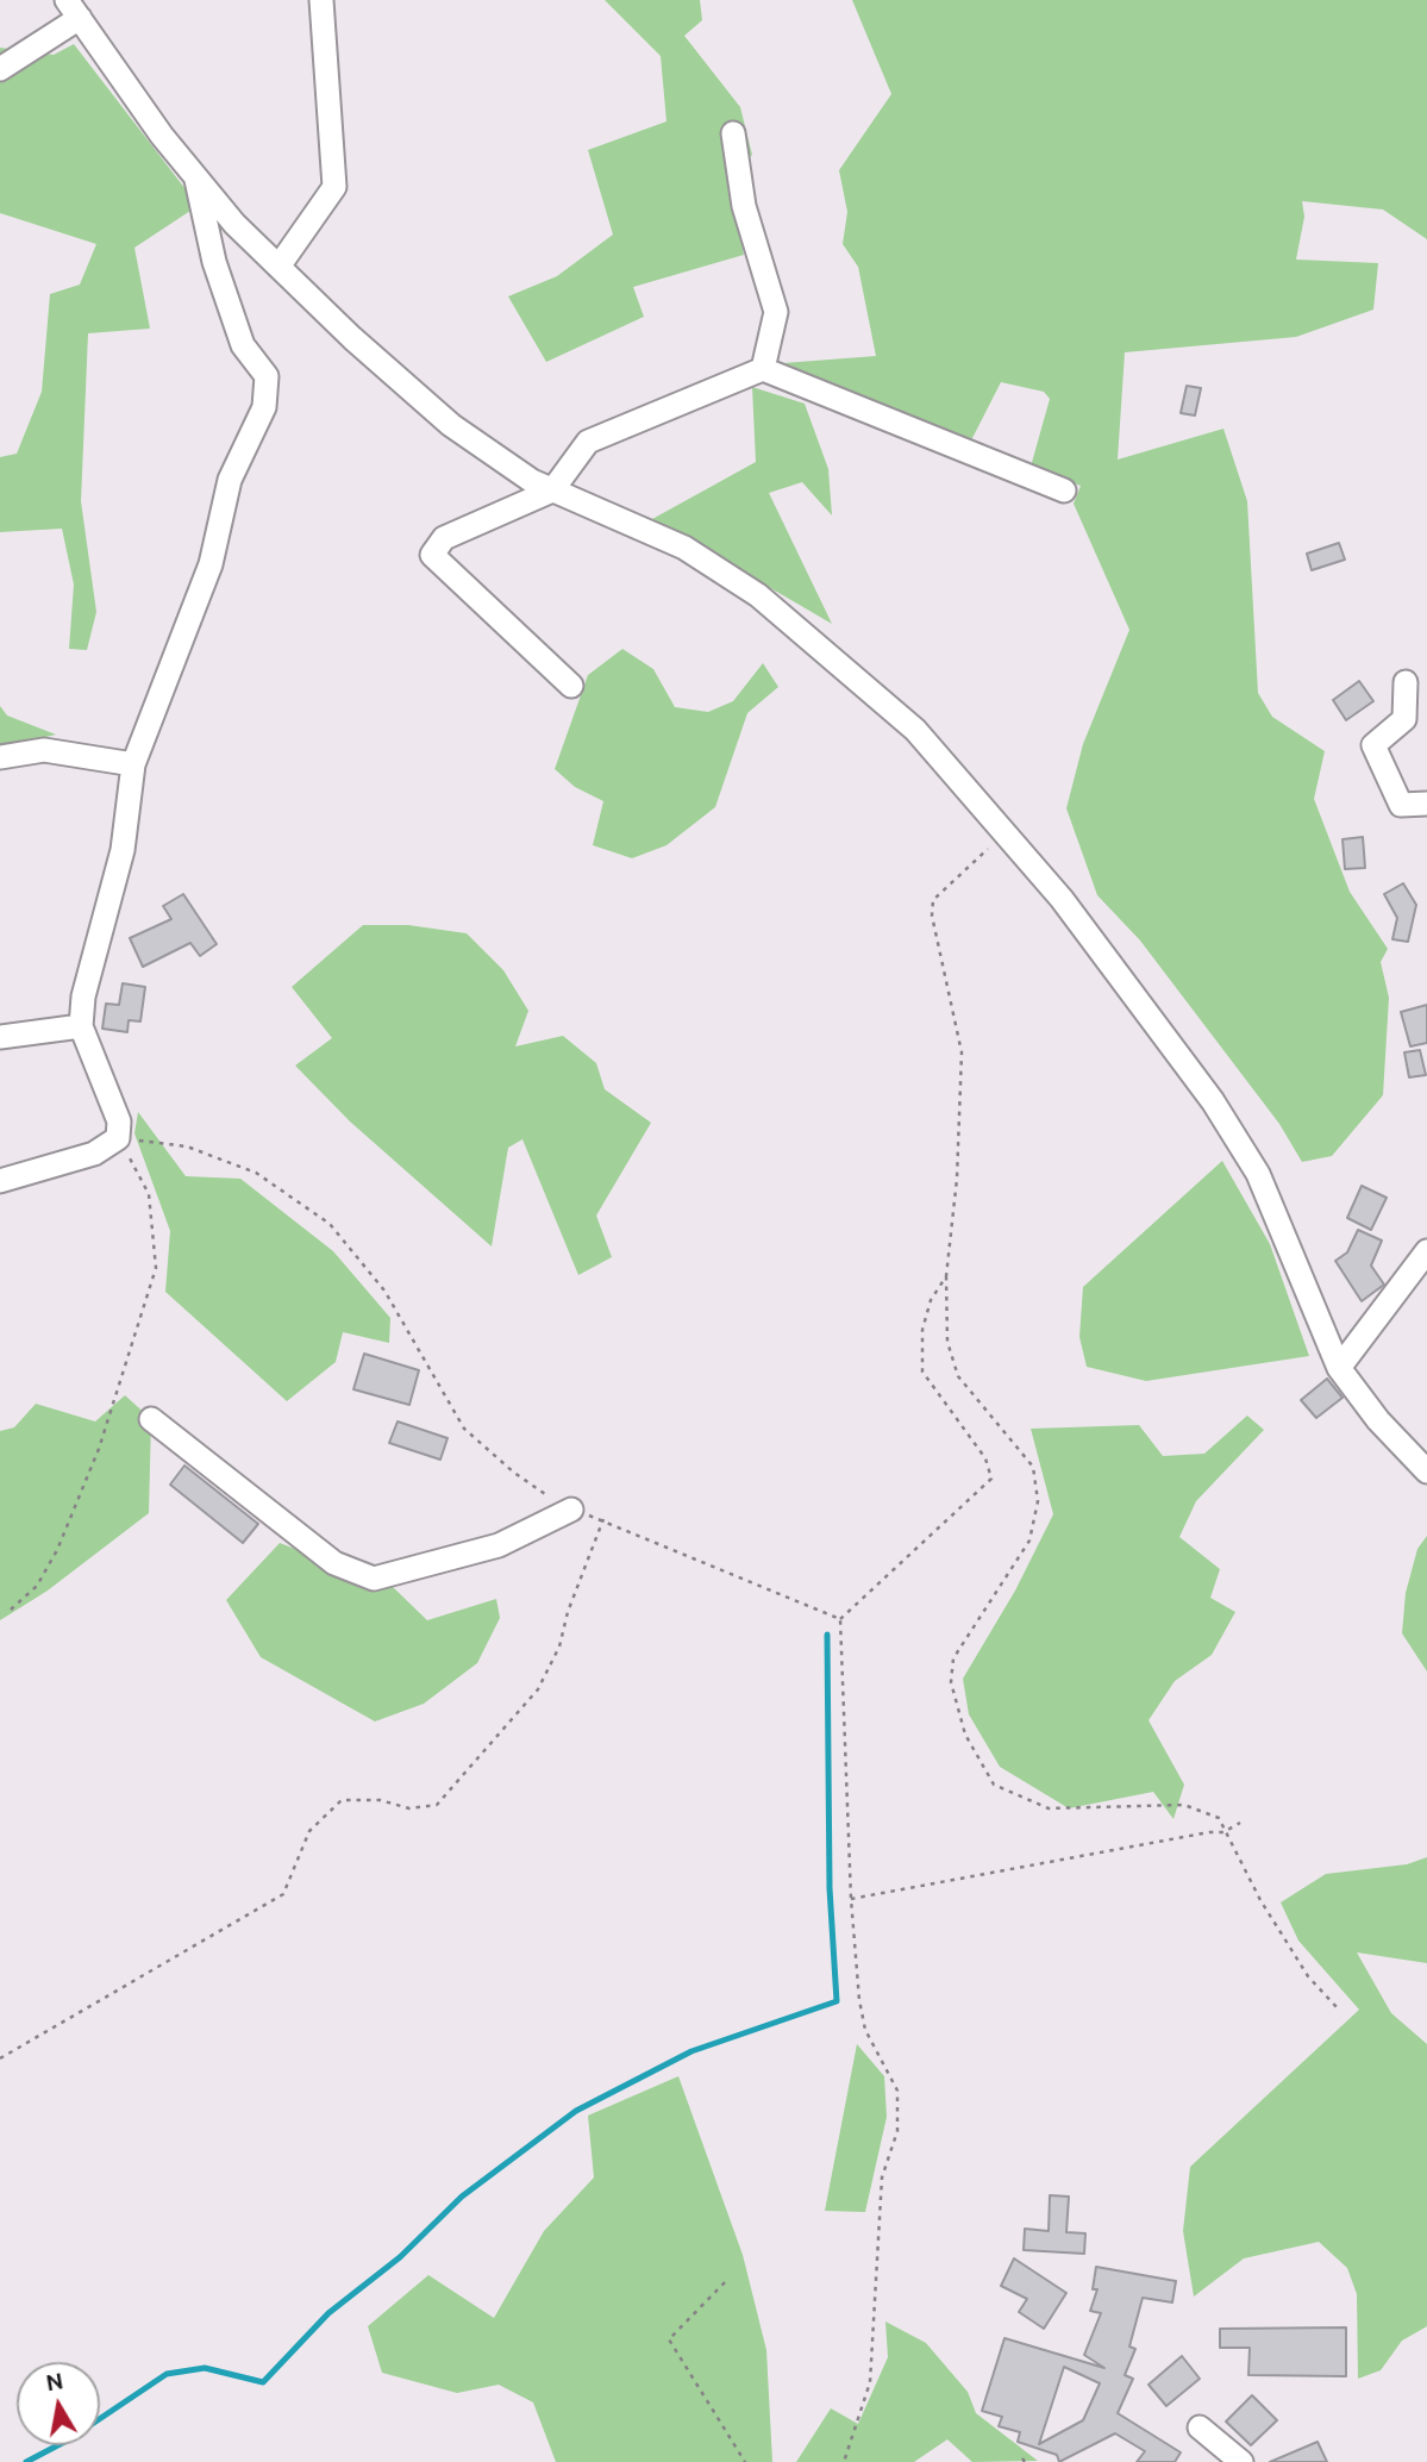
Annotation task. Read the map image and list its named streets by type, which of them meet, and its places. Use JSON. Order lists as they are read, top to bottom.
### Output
{
  "north": "top"
}
